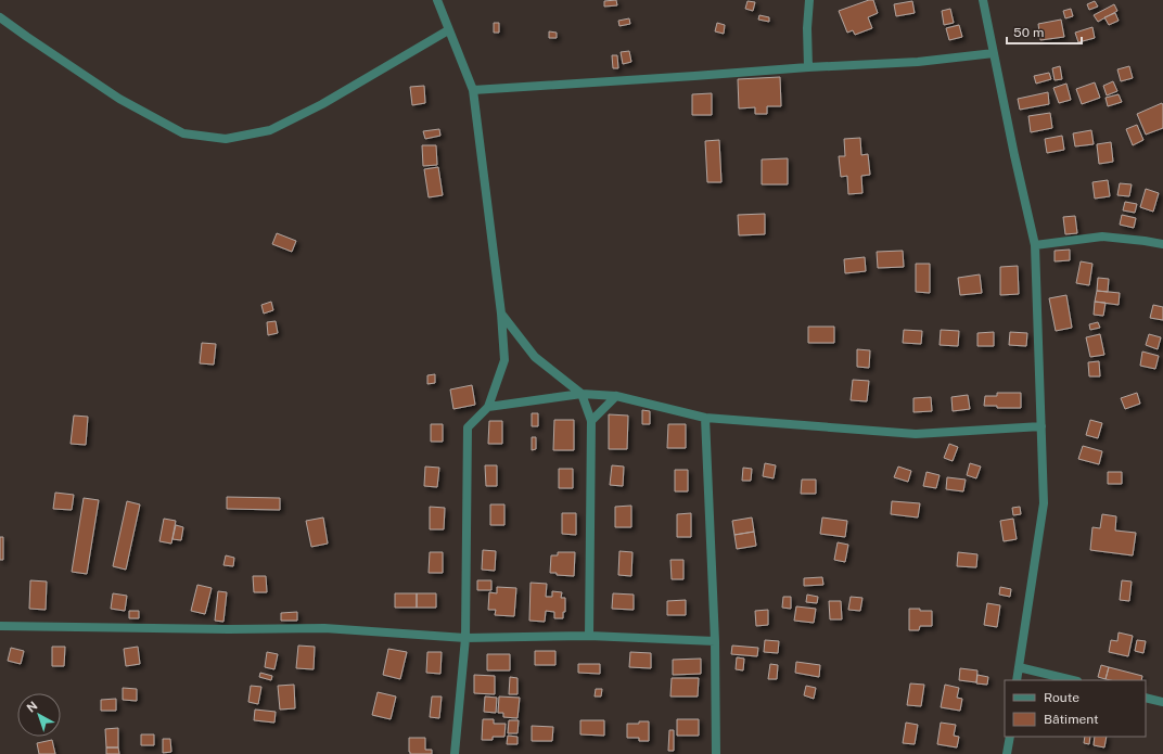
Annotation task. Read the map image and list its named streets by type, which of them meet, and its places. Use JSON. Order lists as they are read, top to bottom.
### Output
{
  "legend": ["Route", "Bâtiment"],
  "scale_bar": "50 m",
  "north": "top left"
}
